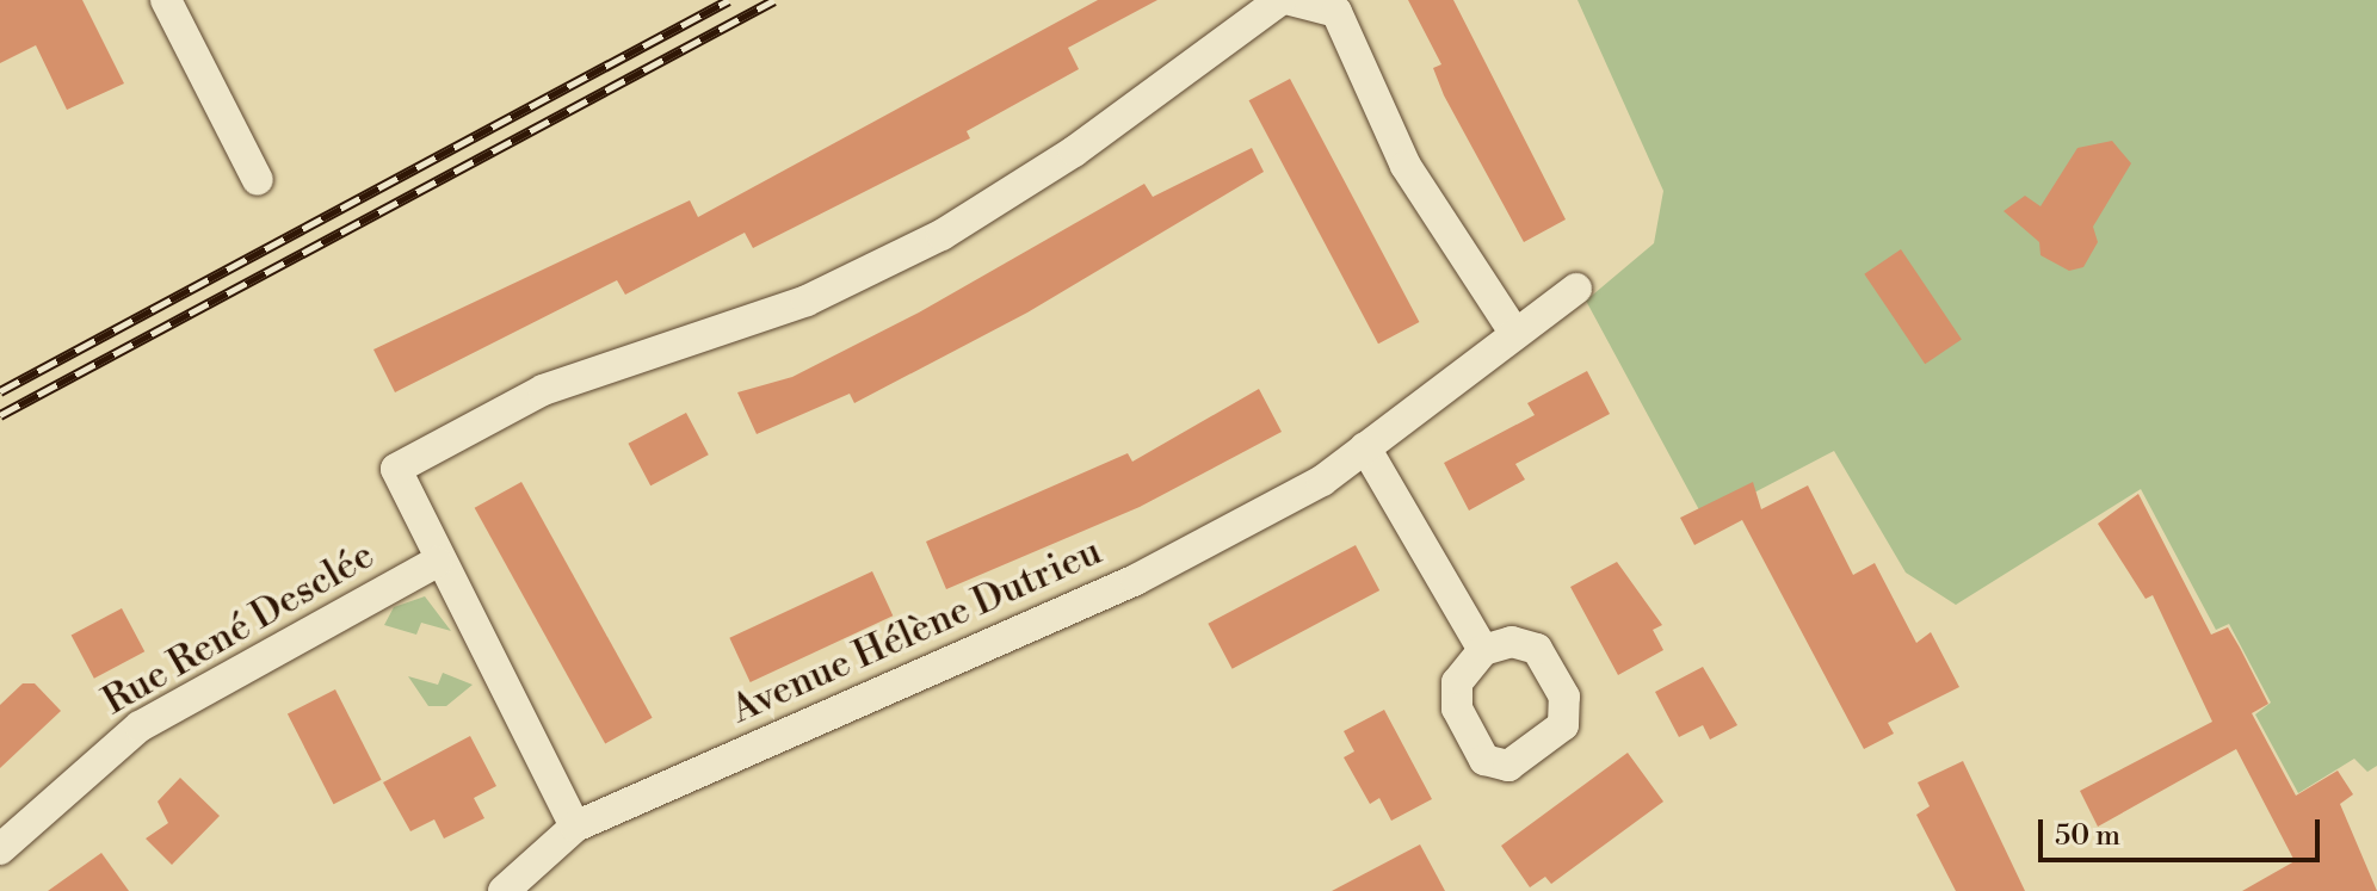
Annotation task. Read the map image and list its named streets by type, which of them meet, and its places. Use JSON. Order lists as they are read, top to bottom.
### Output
{
  "streets": {
    "street": ["Rue René Desclée", "Avenue Hélène Dutrieu"]
  },
  "scale_bar": "50 m"
}
